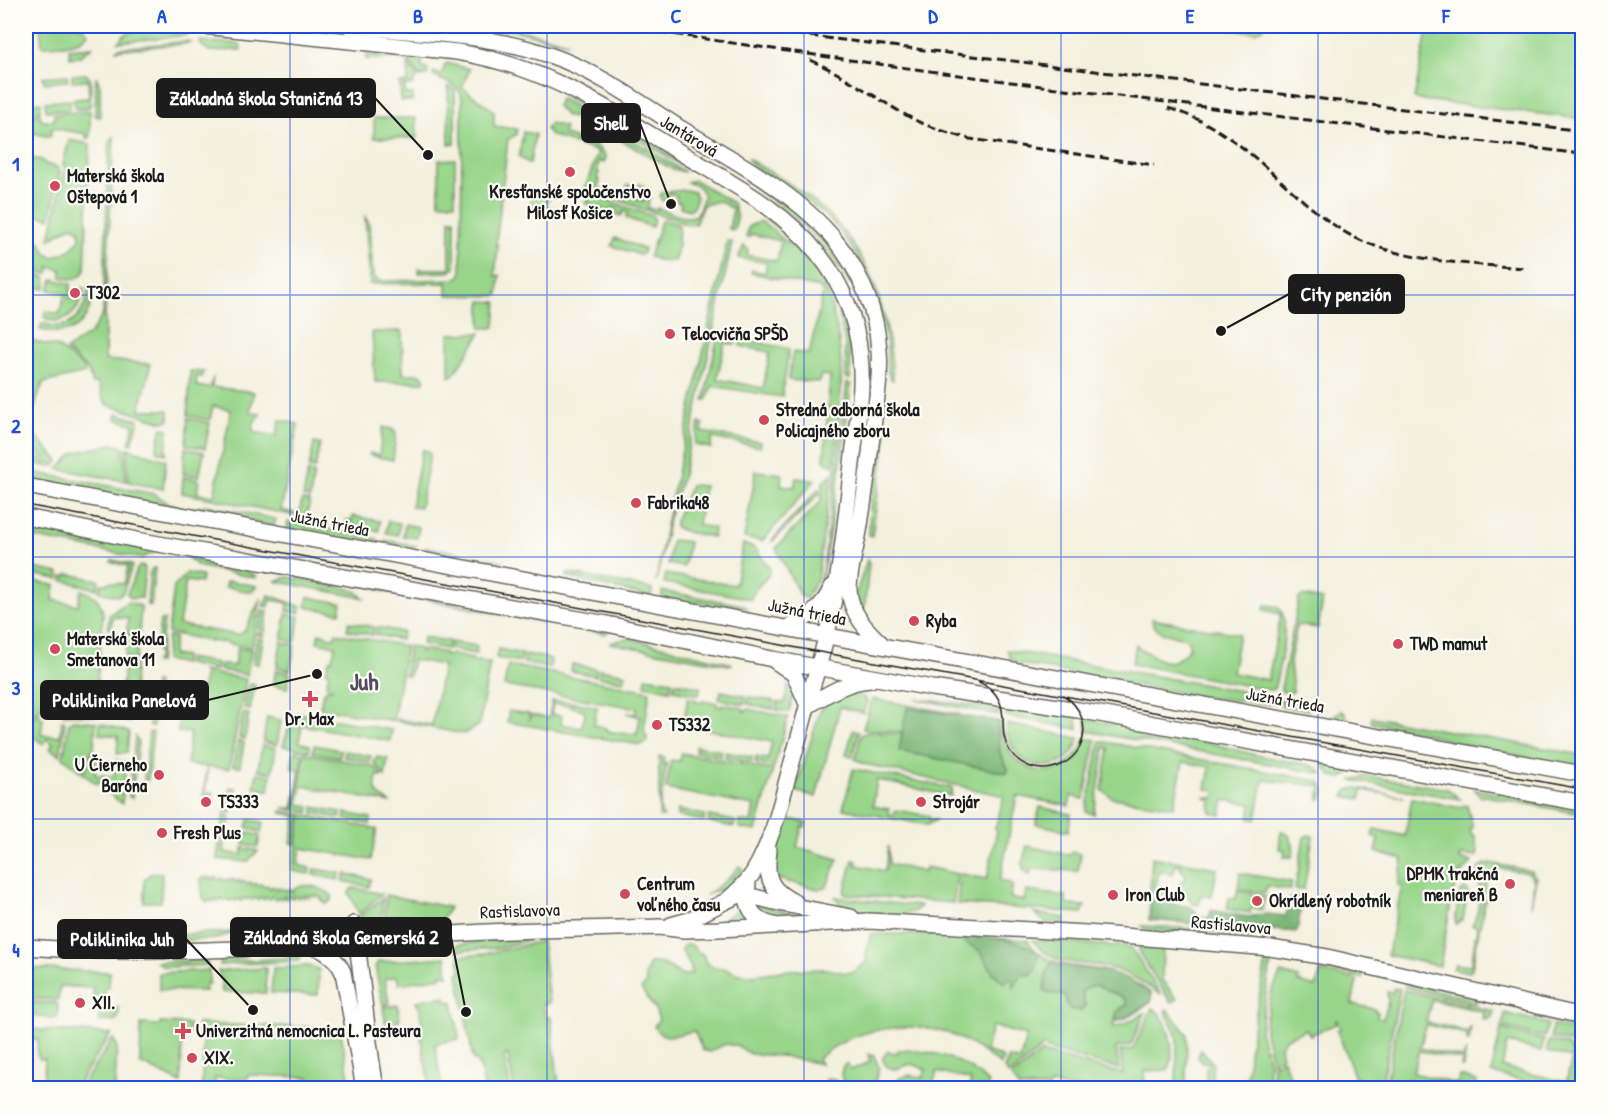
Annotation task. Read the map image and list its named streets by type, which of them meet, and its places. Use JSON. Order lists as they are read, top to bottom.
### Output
{
  "streets": {
    "street": ["Jantárová", "Južná trieda", "Rastislavova"]
  },
  "crossings": [
    ["Jantárová", "Južná trieda"],
    ["Jantárová", "Rastislavova"],
    ["Južná trieda", "Rastislavova"]
  ],
  "districts": ["Juh"],
  "places": {
    "other": [
      "Základná škola Staničná 13",
      "Kresťanské spoločenstvo Milosť Košice",
      "Materská škola Oštepová 1",
      "Shell",
      "T302",
      "City penzión",
      "Telocvičňa SPŠD",
      "Stredná odborná škola Policajného zboru",
      "Fabrika48",
      "Ryba",
      "TWD mamut",
      "Materská škola Smetanova 11",
      "Poliklinika Panelová",
      "TS332",
      "U Čierneho Baróna",
      "TS333",
      "Strojár",
      "Fresh Plus",
      "DPMK trakčná meniareň B",
      "Centrum voľného času",
      "Iron Club",
      "Okrídlený robotník",
      "XII.",
      "Poliklinika Juh",
      "Základná škola Gemerská 2",
      "XIX."
    ],
    "health": ["Dr. Max", "Univerzitná nemocnica L. Pasteura"]
  },
  "grid": {
    "columns": [
      "A",
      "B",
      "C",
      "D",
      "E",
      "F"
    ],
    "rows": [
      "1",
      "2",
      "3",
      "4"
    ]
  }
}
